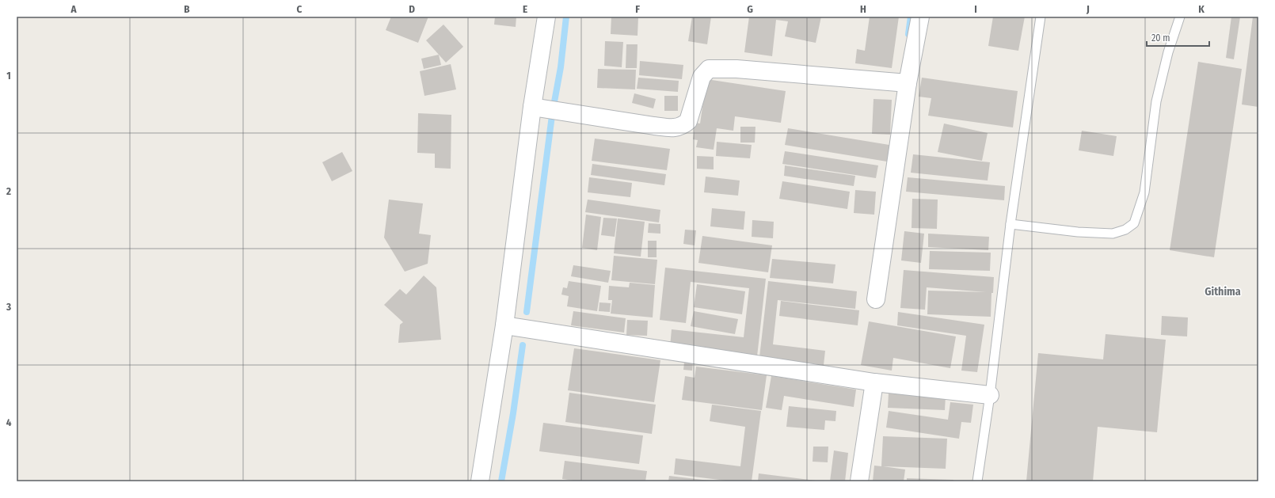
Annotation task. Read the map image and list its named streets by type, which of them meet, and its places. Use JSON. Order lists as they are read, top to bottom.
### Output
{
  "districts": ["Githima"],
  "scale_bar": "20 m",
  "grid": {
    "columns": [
      "A",
      "B",
      "C",
      "D",
      "E",
      "F",
      "G",
      "H",
      "I",
      "J",
      "K"
    ],
    "rows": [
      "1",
      "2",
      "3",
      "4"
    ]
  }
}
